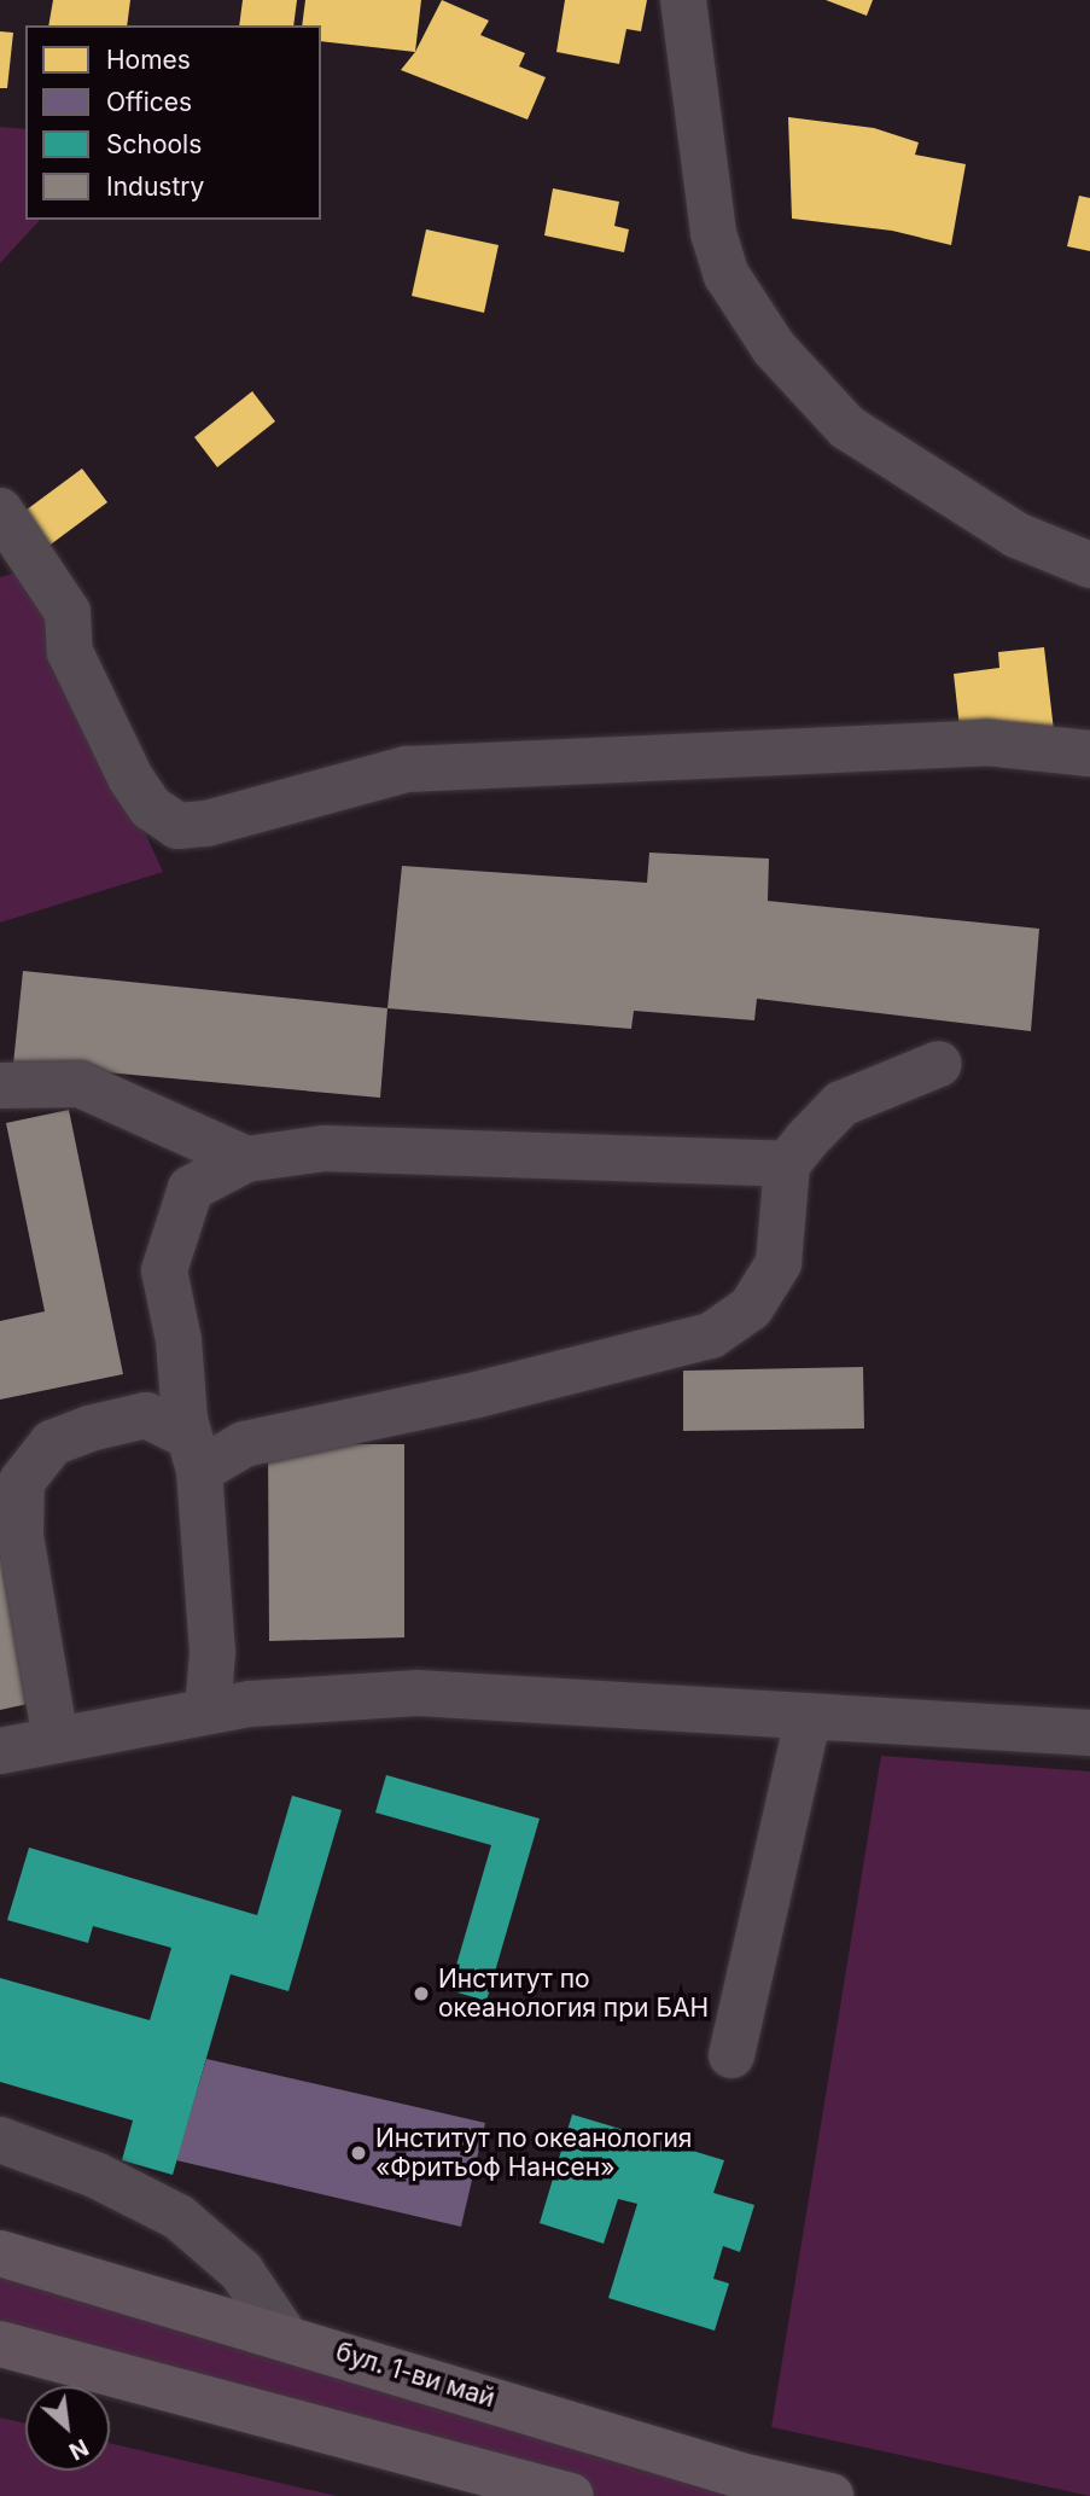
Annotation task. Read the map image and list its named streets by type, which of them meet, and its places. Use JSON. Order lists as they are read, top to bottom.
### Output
{
  "streets": {
    "main road": ["бул. 1-ви май"]
  },
  "places": ["Институт по океанология при БАН", "Институт по океанология «Фритьоф Нансен»"],
  "legend": [
    "Homes",
    "Offices",
    "Schools",
    "Industry"
  ],
  "north": "bottom right"
}
